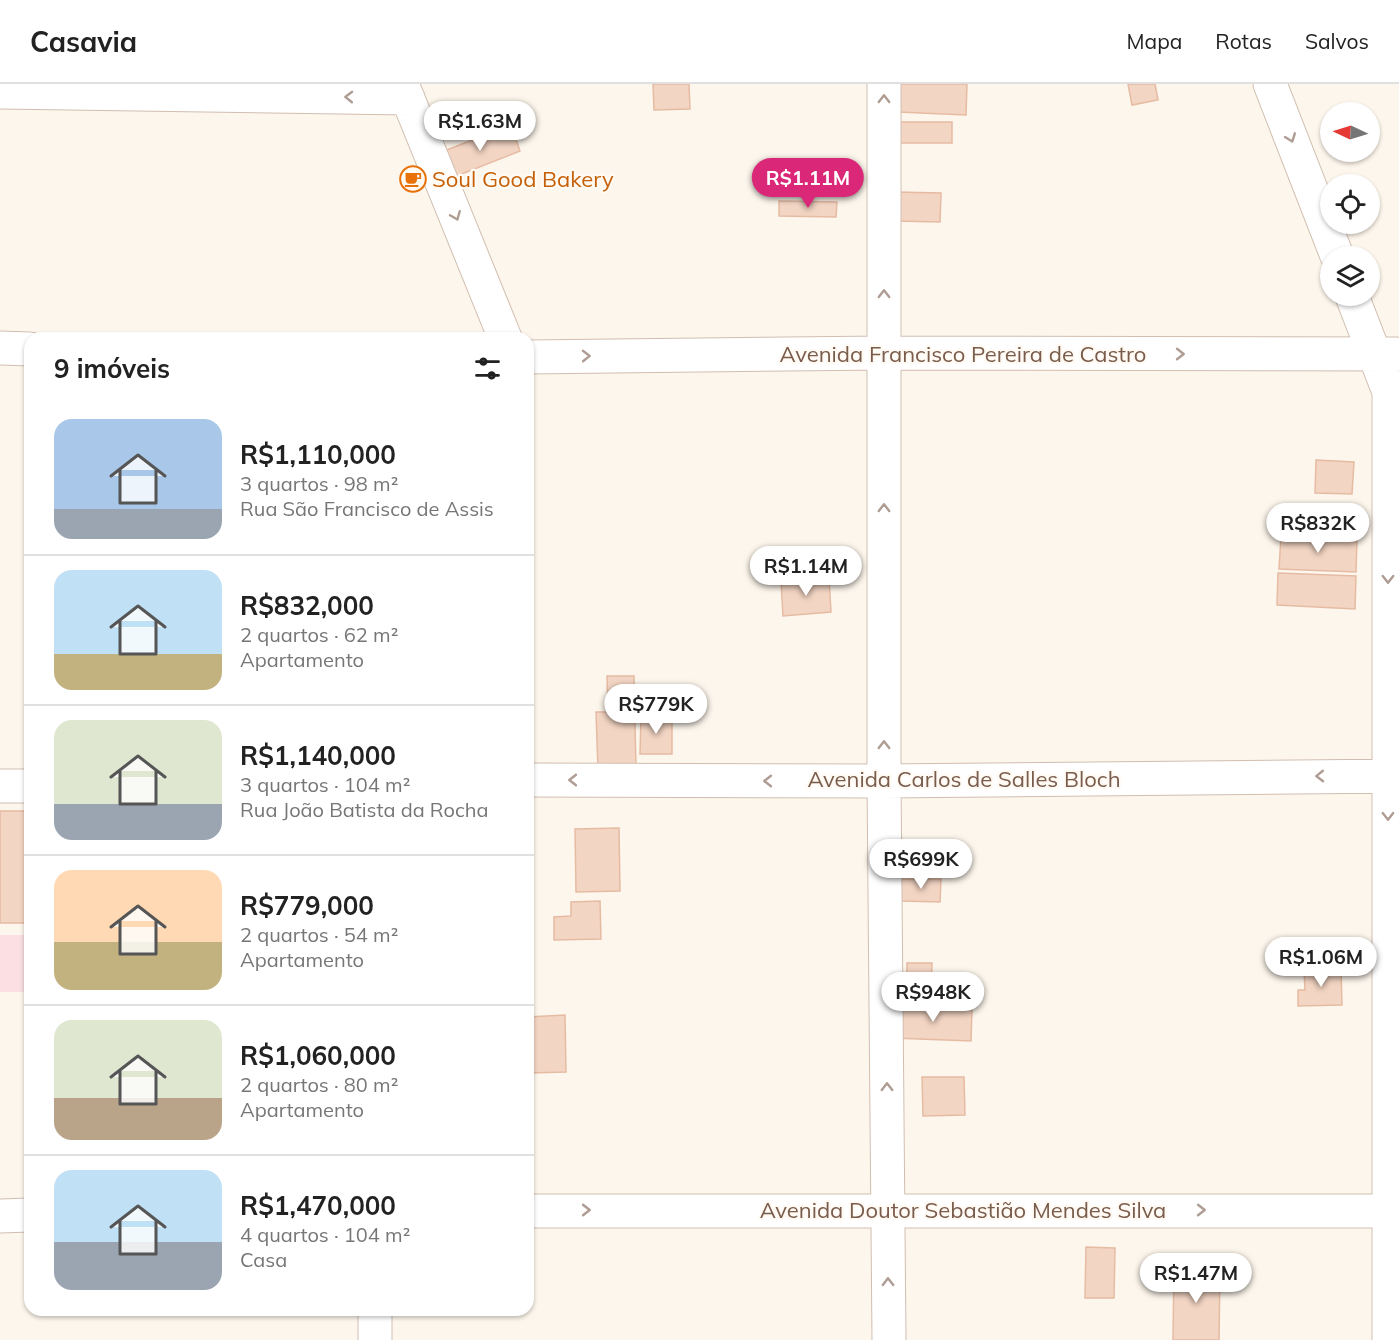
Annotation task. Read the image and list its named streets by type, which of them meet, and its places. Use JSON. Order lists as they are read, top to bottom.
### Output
{
  "streets": {
    "street": ["Avenida Francisco Pereira de Castro", "Avenida Carlos de Salles Bloch", "Avenida Doutor Sebastião Mendes Silva"]
  },
  "one_way": ["Avenida Francisco Pereira de Castro", "Avenida Carlos de Salles Bloch", "Avenida Doutor Sebastião Mendes Silva"],
  "places": {
    "cafe": ["Soul Good Bakery"]
  },
  "north": "left",
  "page": {
    "header": "Casavia",
    "nav": ["Mapa", "Rotas", "Salvos"],
    "price": [
      "R$1.63M",
      "R$1.11M",
      "R$832K",
      "R$1.14M",
      "R$779K",
      "R$699K",
      "R$1.06M",
      "R$948K",
      "R$1.47M"
    ],
    "heading": "9 imóveis",
    "list": [
      {
        "name": "R$1,110,000",
        "note": "3 quartos · 98 m² · Rua São Francisco de Assis"
      },
      {
        "name": "R$832,000",
        "note": "2 quartos · 62 m² · Apartamento"
      },
      {
        "name": "R$1,140,000",
        "note": "3 quartos · 104 m² · Rua João Batista da Rocha"
      },
      {
        "name": "R$779,000",
        "note": "2 quartos · 54 m² · Apartamento"
      },
      {
        "name": "R$1,060,000",
        "note": "2 quartos · 80 m² · Apartamento"
      },
      {
        "name": "R$1,470,000",
        "note": "4 quartos · 104 m² · Casa"
      }
    ]
  }
}
